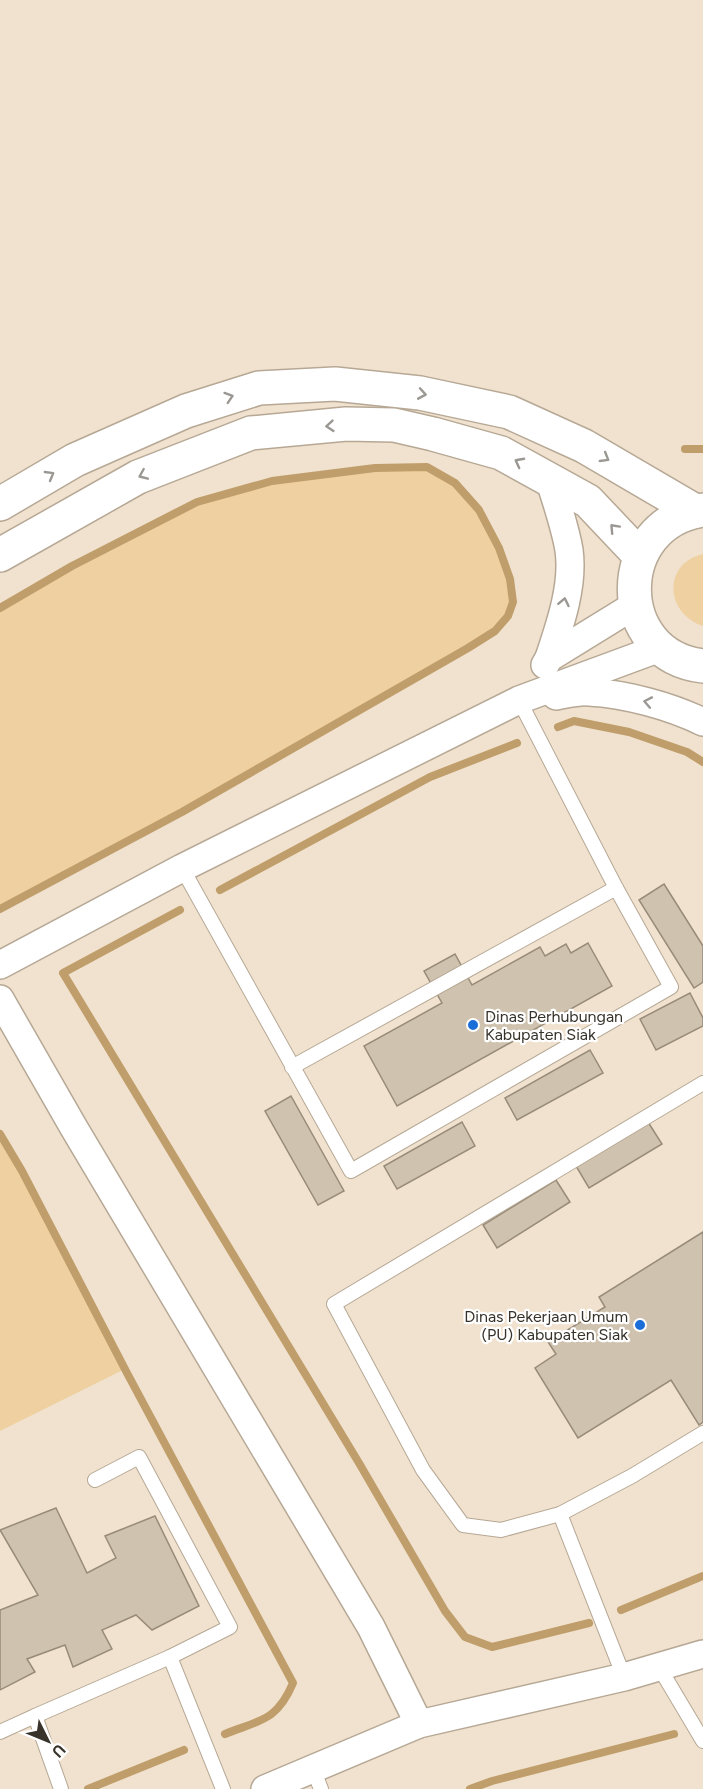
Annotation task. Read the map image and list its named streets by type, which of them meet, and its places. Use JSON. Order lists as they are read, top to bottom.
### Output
{
  "places": ["Dinas Perhubungan Kabupaten Siak", "Dinas Pekerjaan Umum (PU) Kabupaten Siak"],
  "north": "bottom right"
}
